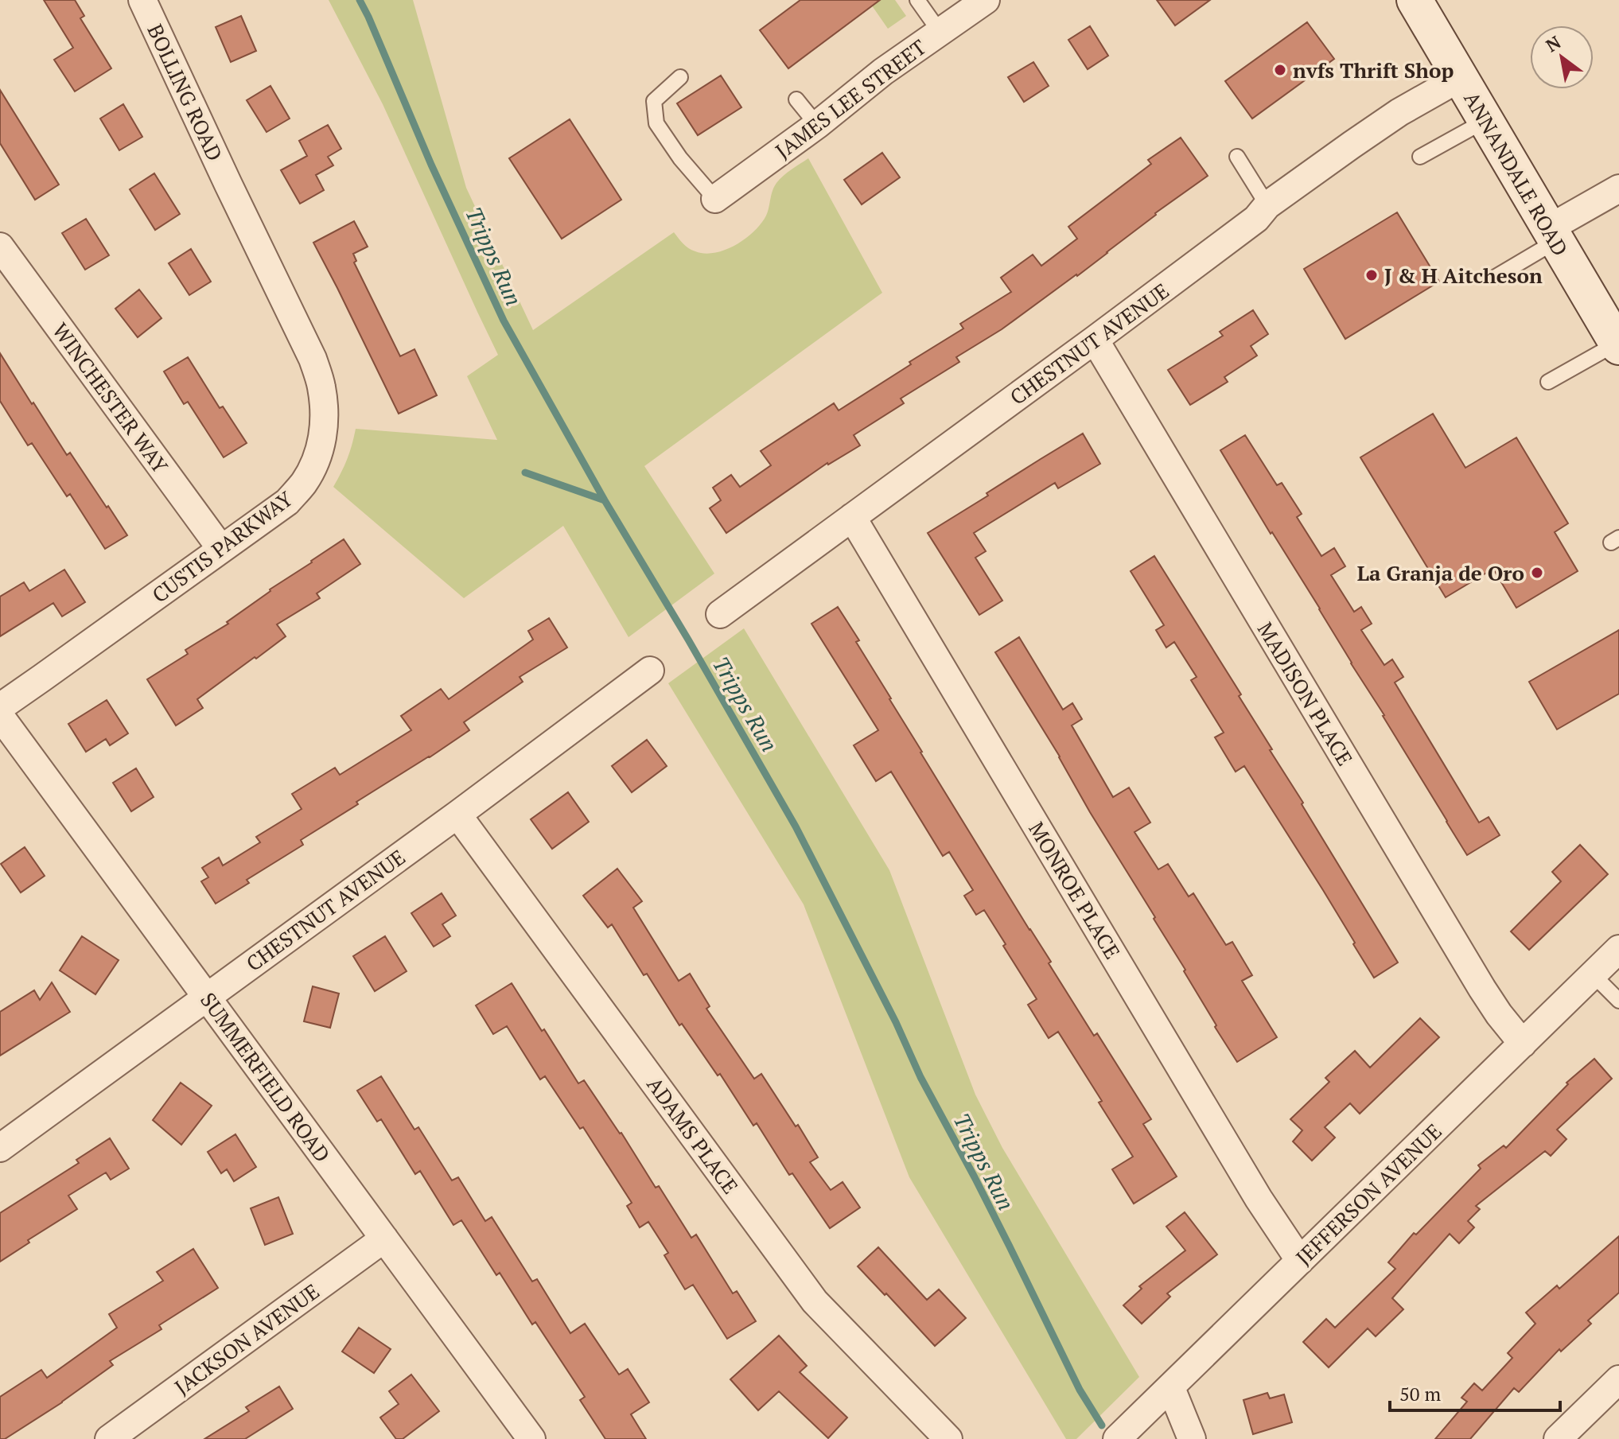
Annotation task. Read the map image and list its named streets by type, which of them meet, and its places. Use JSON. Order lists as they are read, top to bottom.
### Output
{
  "streets": {
    "main road": ["ANNANDALE ROAD"],
    "street": [
      "BOLLING ROAD",
      "JAMES LEE STREET",
      "CHESTNUT AVENUE",
      "WINCHESTER WAY",
      "CUSTIS PARKWAY",
      "MADISON PLACE",
      "MONROE PLACE",
      "SUMMERFIELD ROAD",
      "ADAMS PLACE",
      "JEFFERSON AVENUE",
      "JACKSON AVENUE"
    ]
  },
  "crossings": [
    ["BOLLING ROAD", "CUSTIS PARKWAY"],
    ["ANNANDALE ROAD", "CHESTNUT AVENUE"],
    ["CHESTNUT AVENUE", "MADISON PLACE"],
    ["CHESTNUT AVENUE", "MONROE PLACE"],
    ["CHESTNUT AVENUE", "SUMMERFIELD ROAD"],
    ["CHESTNUT AVENUE", "ADAMS PLACE"],
    ["WINCHESTER WAY", "CUSTIS PARKWAY"],
    ["MADISON PLACE", "JEFFERSON AVENUE"],
    ["MONROE PLACE", "JEFFERSON AVENUE"],
    ["SUMMERFIELD ROAD", "JACKSON AVENUE"]
  ],
  "water": ["Tripps Run"],
  "places": ["nvfs Thrift Shop", "J & H Aitcheson", "La Granja de Oro"],
  "scale_bar": "50 m",
  "north": "top left"
}
